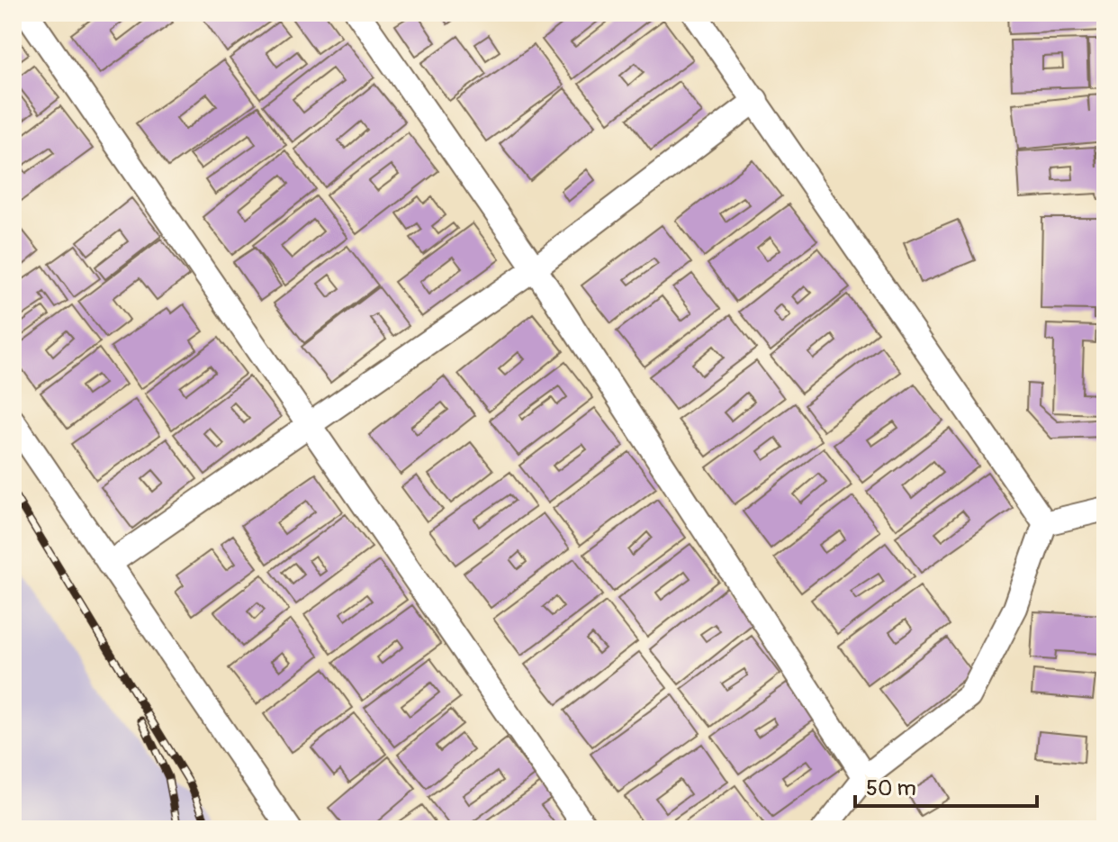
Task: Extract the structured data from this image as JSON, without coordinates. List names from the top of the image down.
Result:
{
  "scale_bar": "50 m"
}
